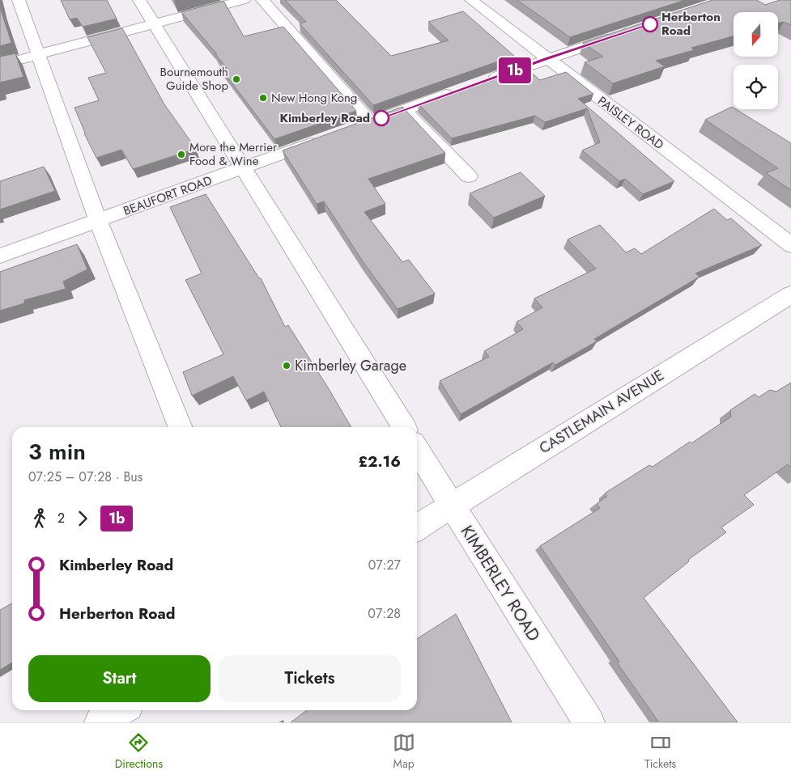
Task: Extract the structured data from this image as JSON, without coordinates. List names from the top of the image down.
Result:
{
  "streets": {
    "street": [
      "PAISLEY ROAD",
      "BEAUFORT ROAD",
      "CASTLEMAIN AVENUE",
      "KIMBERLEY ROAD"
    ]
  },
  "crossings": [
    ["CASTLEMAIN AVENUE", "KIMBERLEY ROAD"]
  ],
  "places": [
    "Herberton Road",
    "Bournemouth Guide Shop",
    "New Hong Kong",
    "Kimberley Road",
    "More the Merrier Food & Wine",
    "Kimberley Garage"
  ],
  "lines": ["bus line 1b"],
  "north": "bottom",
  "page": {
    "on_map": "1b",
    "heading": ["3 min", "07:25 – 07:28 · Bus", "£2.16"],
    "legs": ["2", "1b"],
    "list": [
      {
        "name": "Kimberley Road",
        "value": "07:27"
      },
      {
        "name": "Herberton Road",
        "value": "07:28"
      }
    ],
    "buttons": ["Start", "Tickets"],
    "tabs": ["Directions", "Map", "Tickets"]
  }
}
